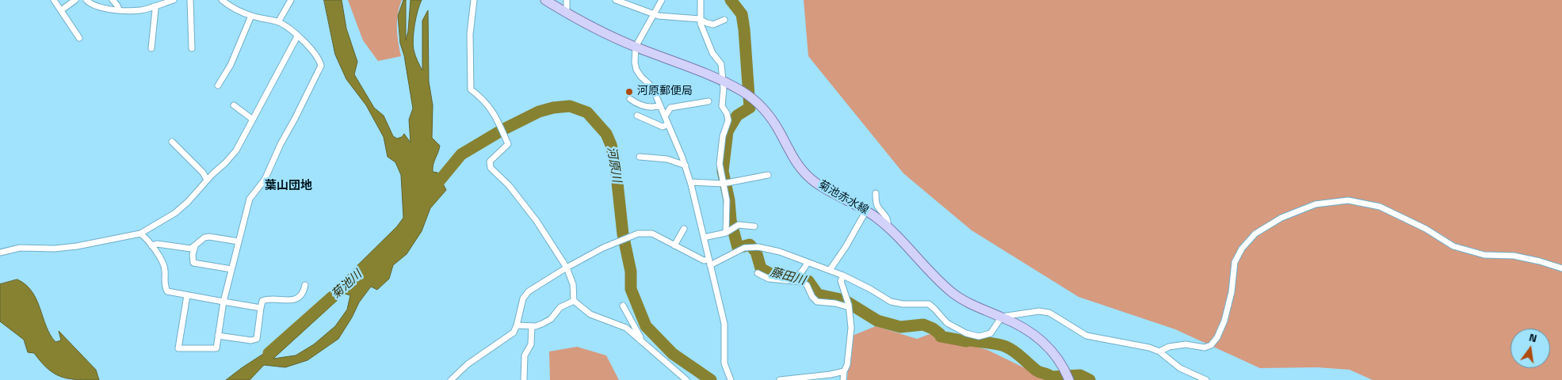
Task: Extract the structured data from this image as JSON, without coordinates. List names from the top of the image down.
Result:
{
  "streets": {
    "main road": ["菊池赤水線"]
  },
  "districts": ["葉山団地"],
  "water": ["河原川", "藤田川", "菊池川"],
  "places": ["河原郵便局"],
  "north": "top"
}
